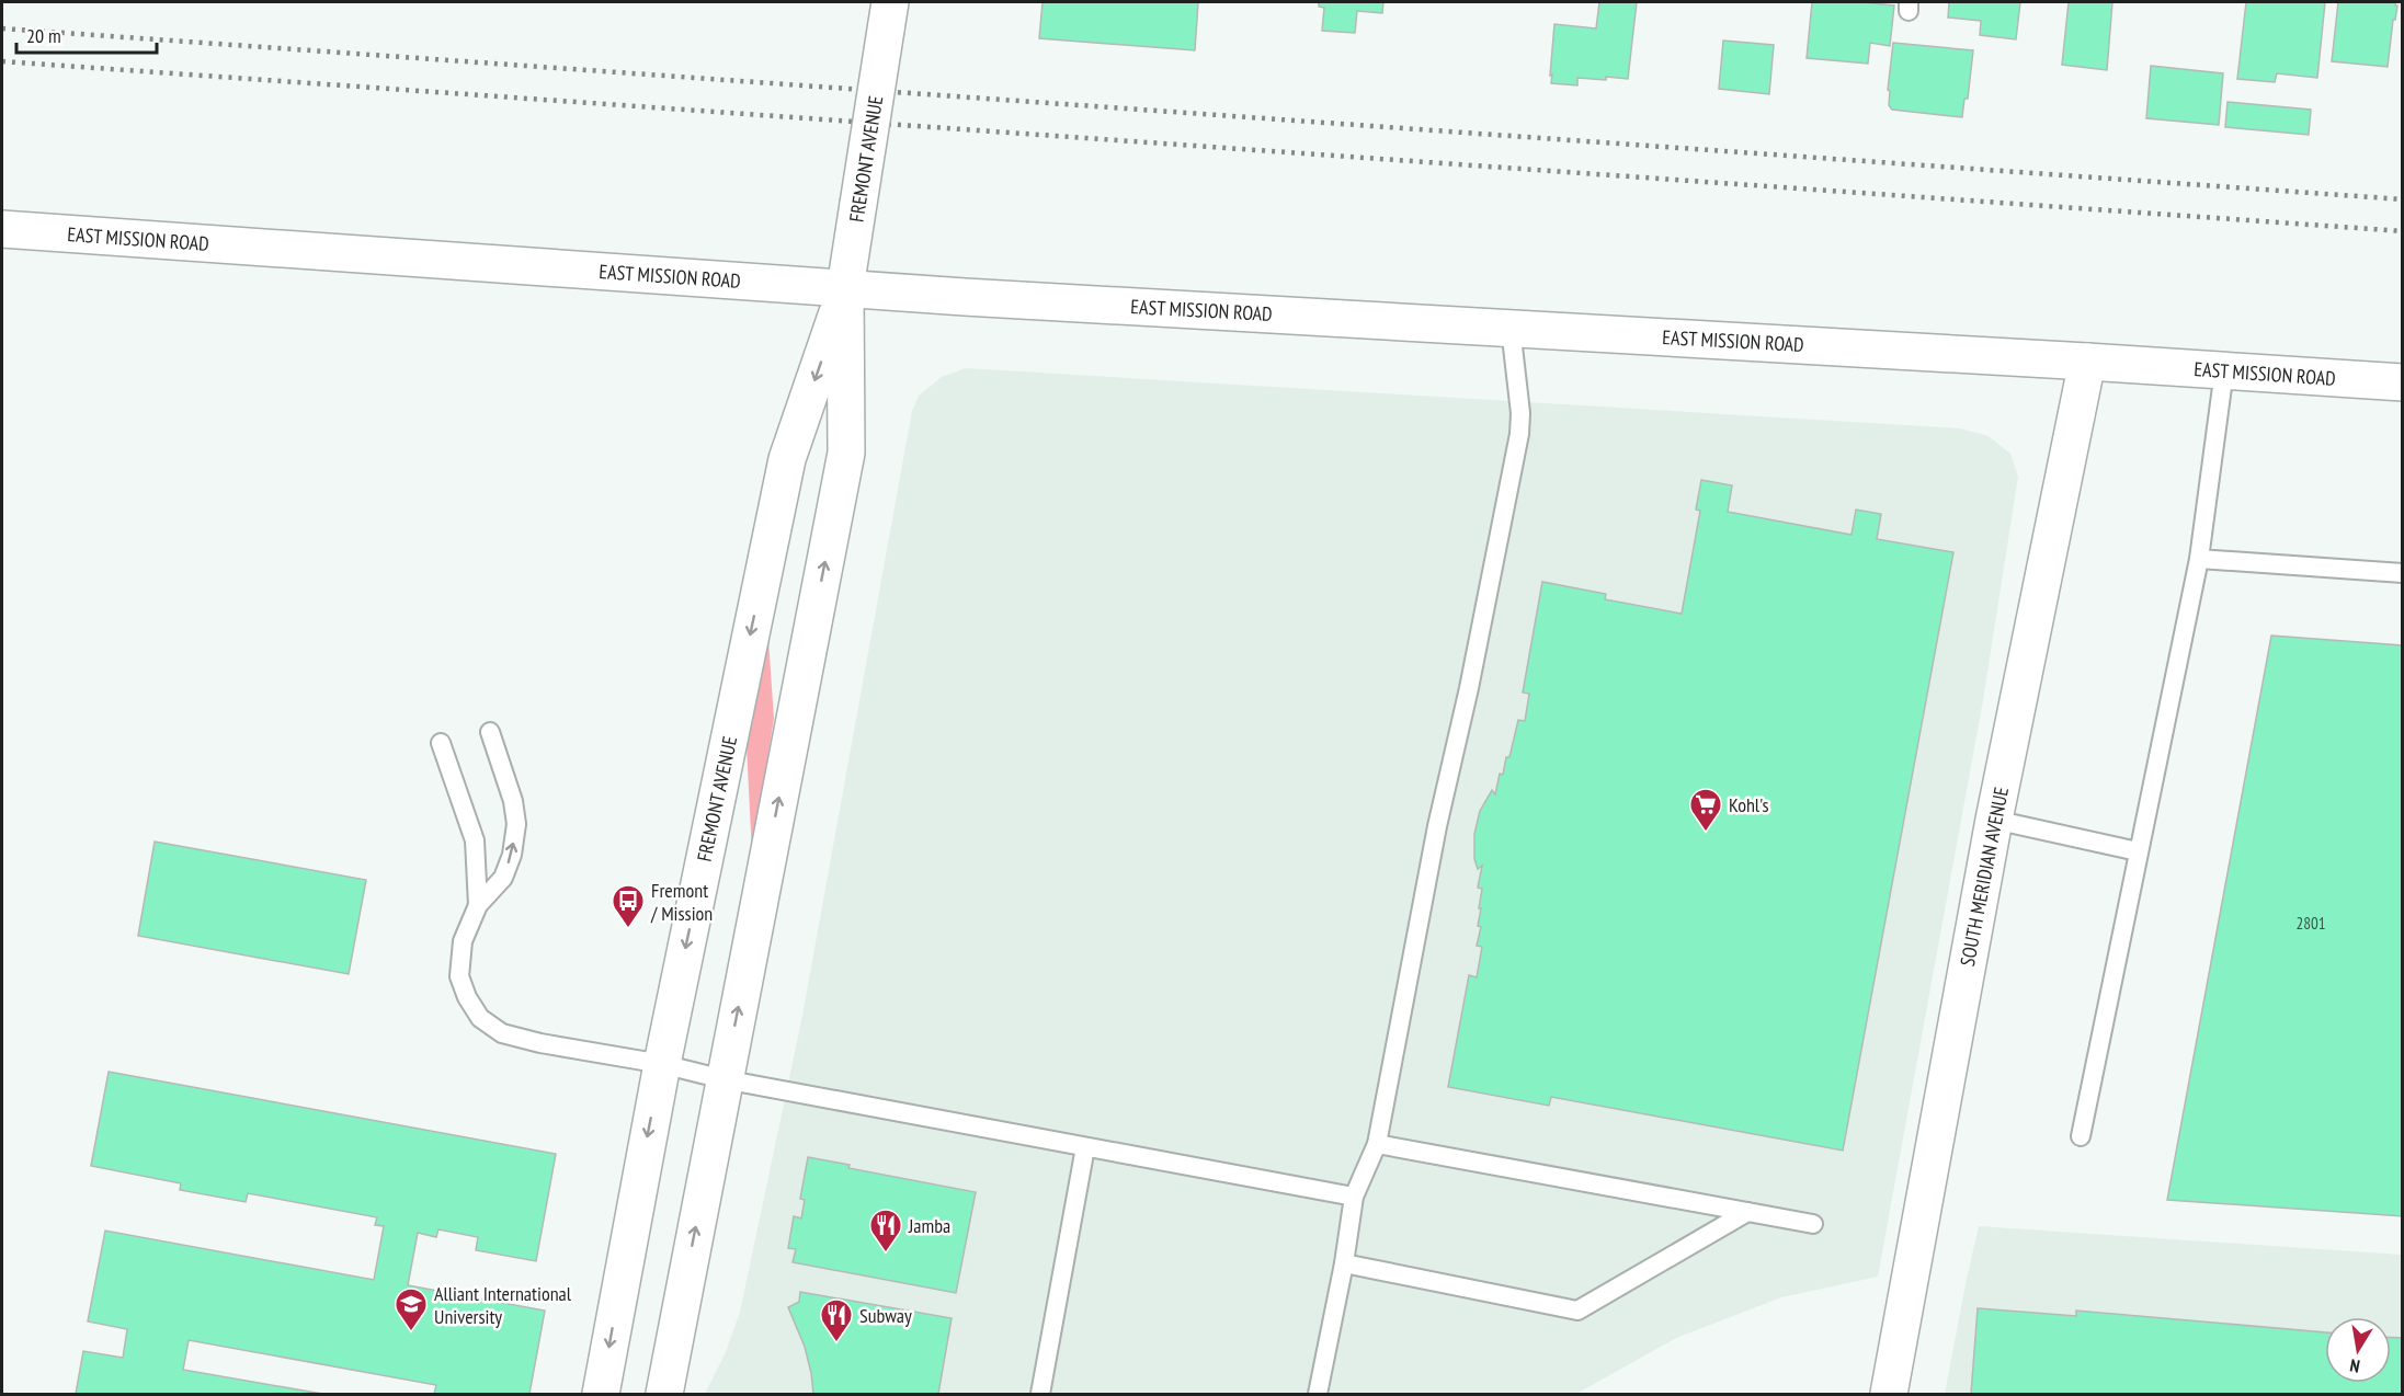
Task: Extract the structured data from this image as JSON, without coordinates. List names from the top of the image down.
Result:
{
  "streets": {
    "main road": ["FREMONT AVENUE", "EAST MISSION ROAD", "SOUTH MERIDIAN AVENUE"]
  },
  "crossings": [
    ["FREMONT AVENUE", "EAST MISSION ROAD"],
    ["EAST MISSION ROAD", "SOUTH MERIDIAN AVENUE"]
  ],
  "places": {
    "supermarket": ["Kohl's"],
    "bus stop": ["Fremont / Mission"],
    "restaurant": ["Jamba", "Subway"],
    "school or university": ["Alliant International University"]
  },
  "house_numbers": ["2801"],
  "scale_bar": "20 m",
  "north": "bottom"
}
